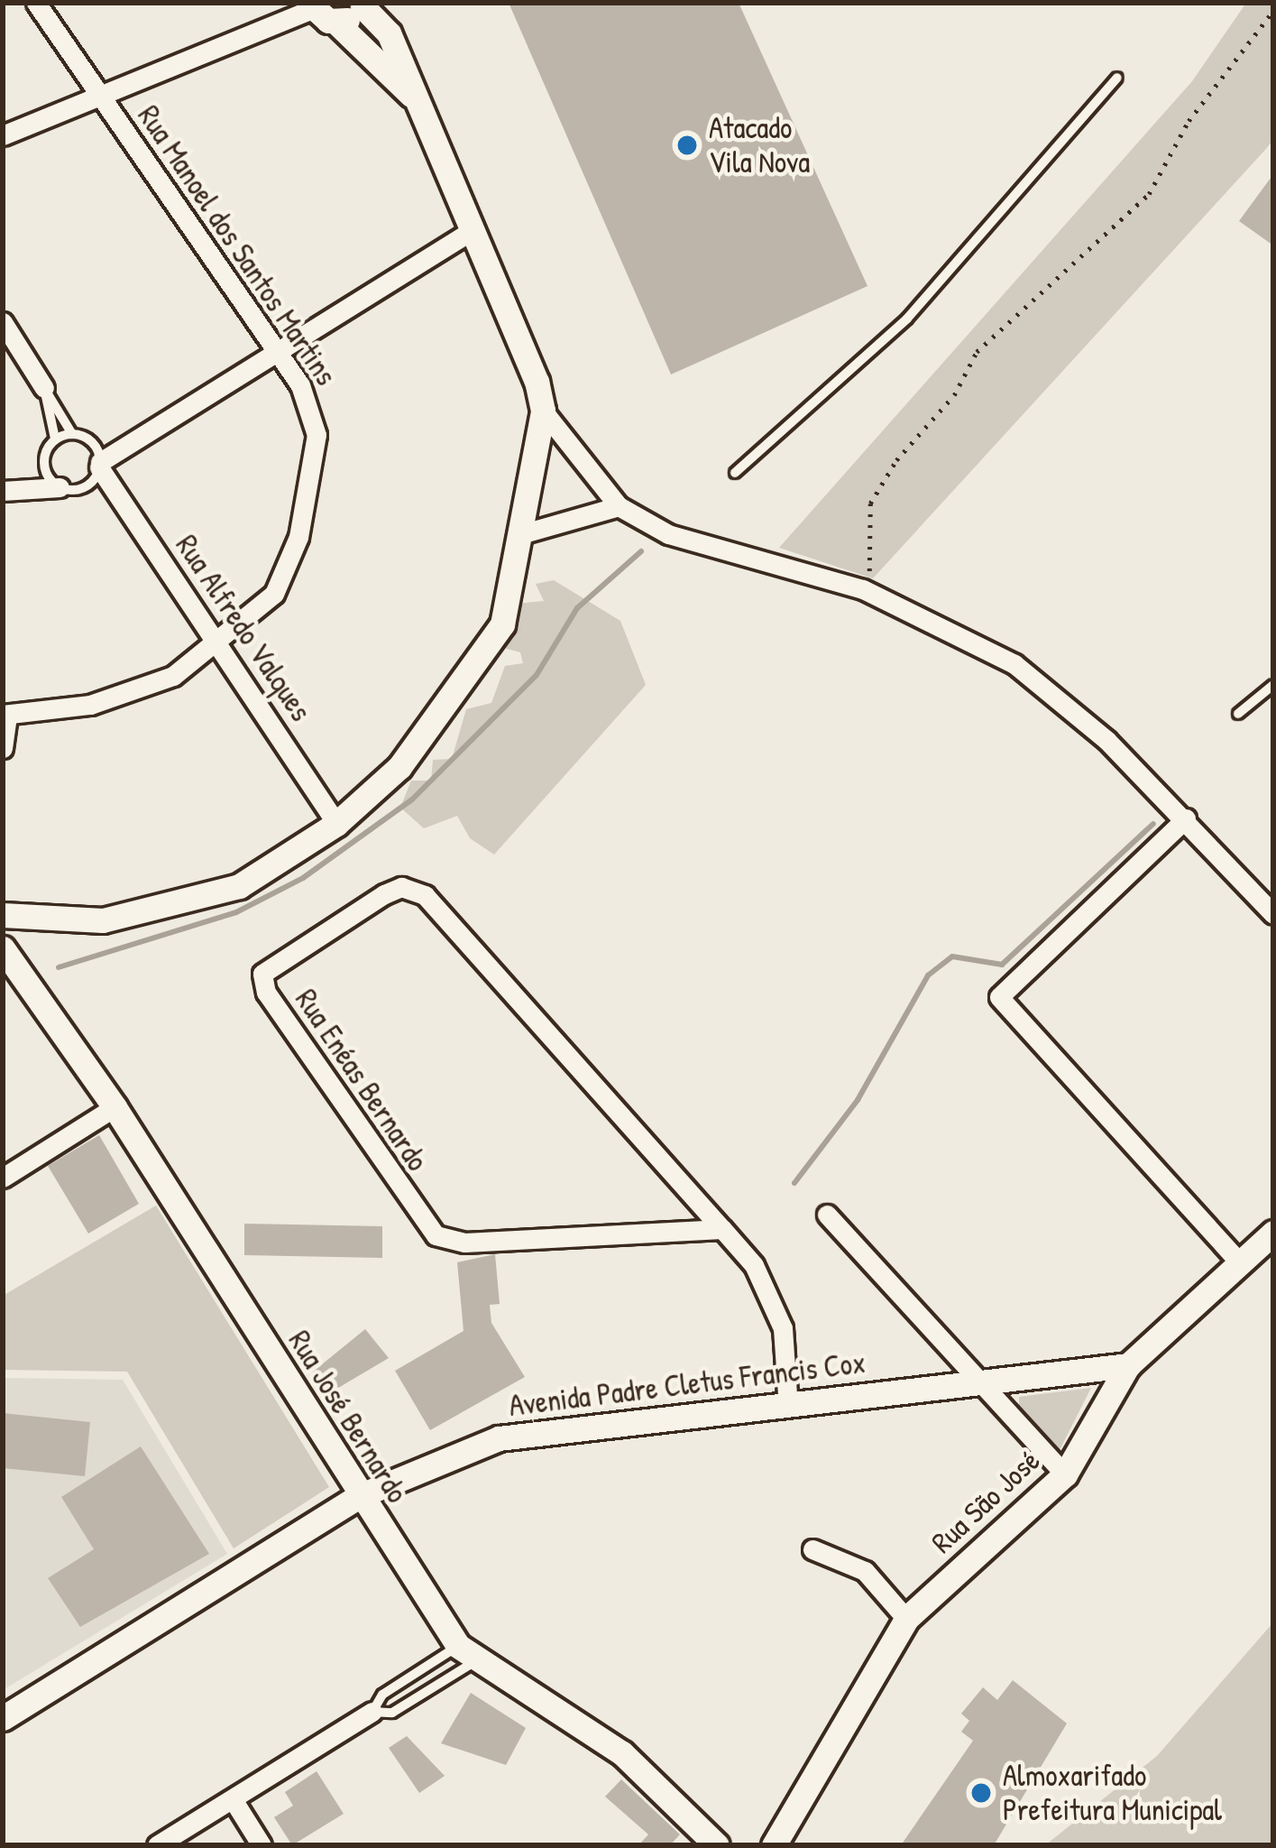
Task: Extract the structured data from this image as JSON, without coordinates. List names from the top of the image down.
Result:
{
  "streets": {
    "street": [
      "Rua Manoel dos Santos Martins",
      "Rua Alfredo Valques",
      "Rua Enéas Bernardo",
      "Avenida Padre Cletus Francis Cox",
      "Rua José Bernardo",
      "Rua São José"
    ]
  },
  "crossings": [
    ["Rua Manoel dos Santos Martins", "Rua Alfredo Valques"],
    ["Rua Enéas Bernardo", "Avenida Padre Cletus Francis Cox"],
    ["Avenida Padre Cletus Francis Cox", "Rua José Bernardo"],
    ["Avenida Padre Cletus Francis Cox", "Rua São José"]
  ],
  "places": ["Atacado Vila Nova", "Almoxarifado Prefeitura Municipal"]
}
